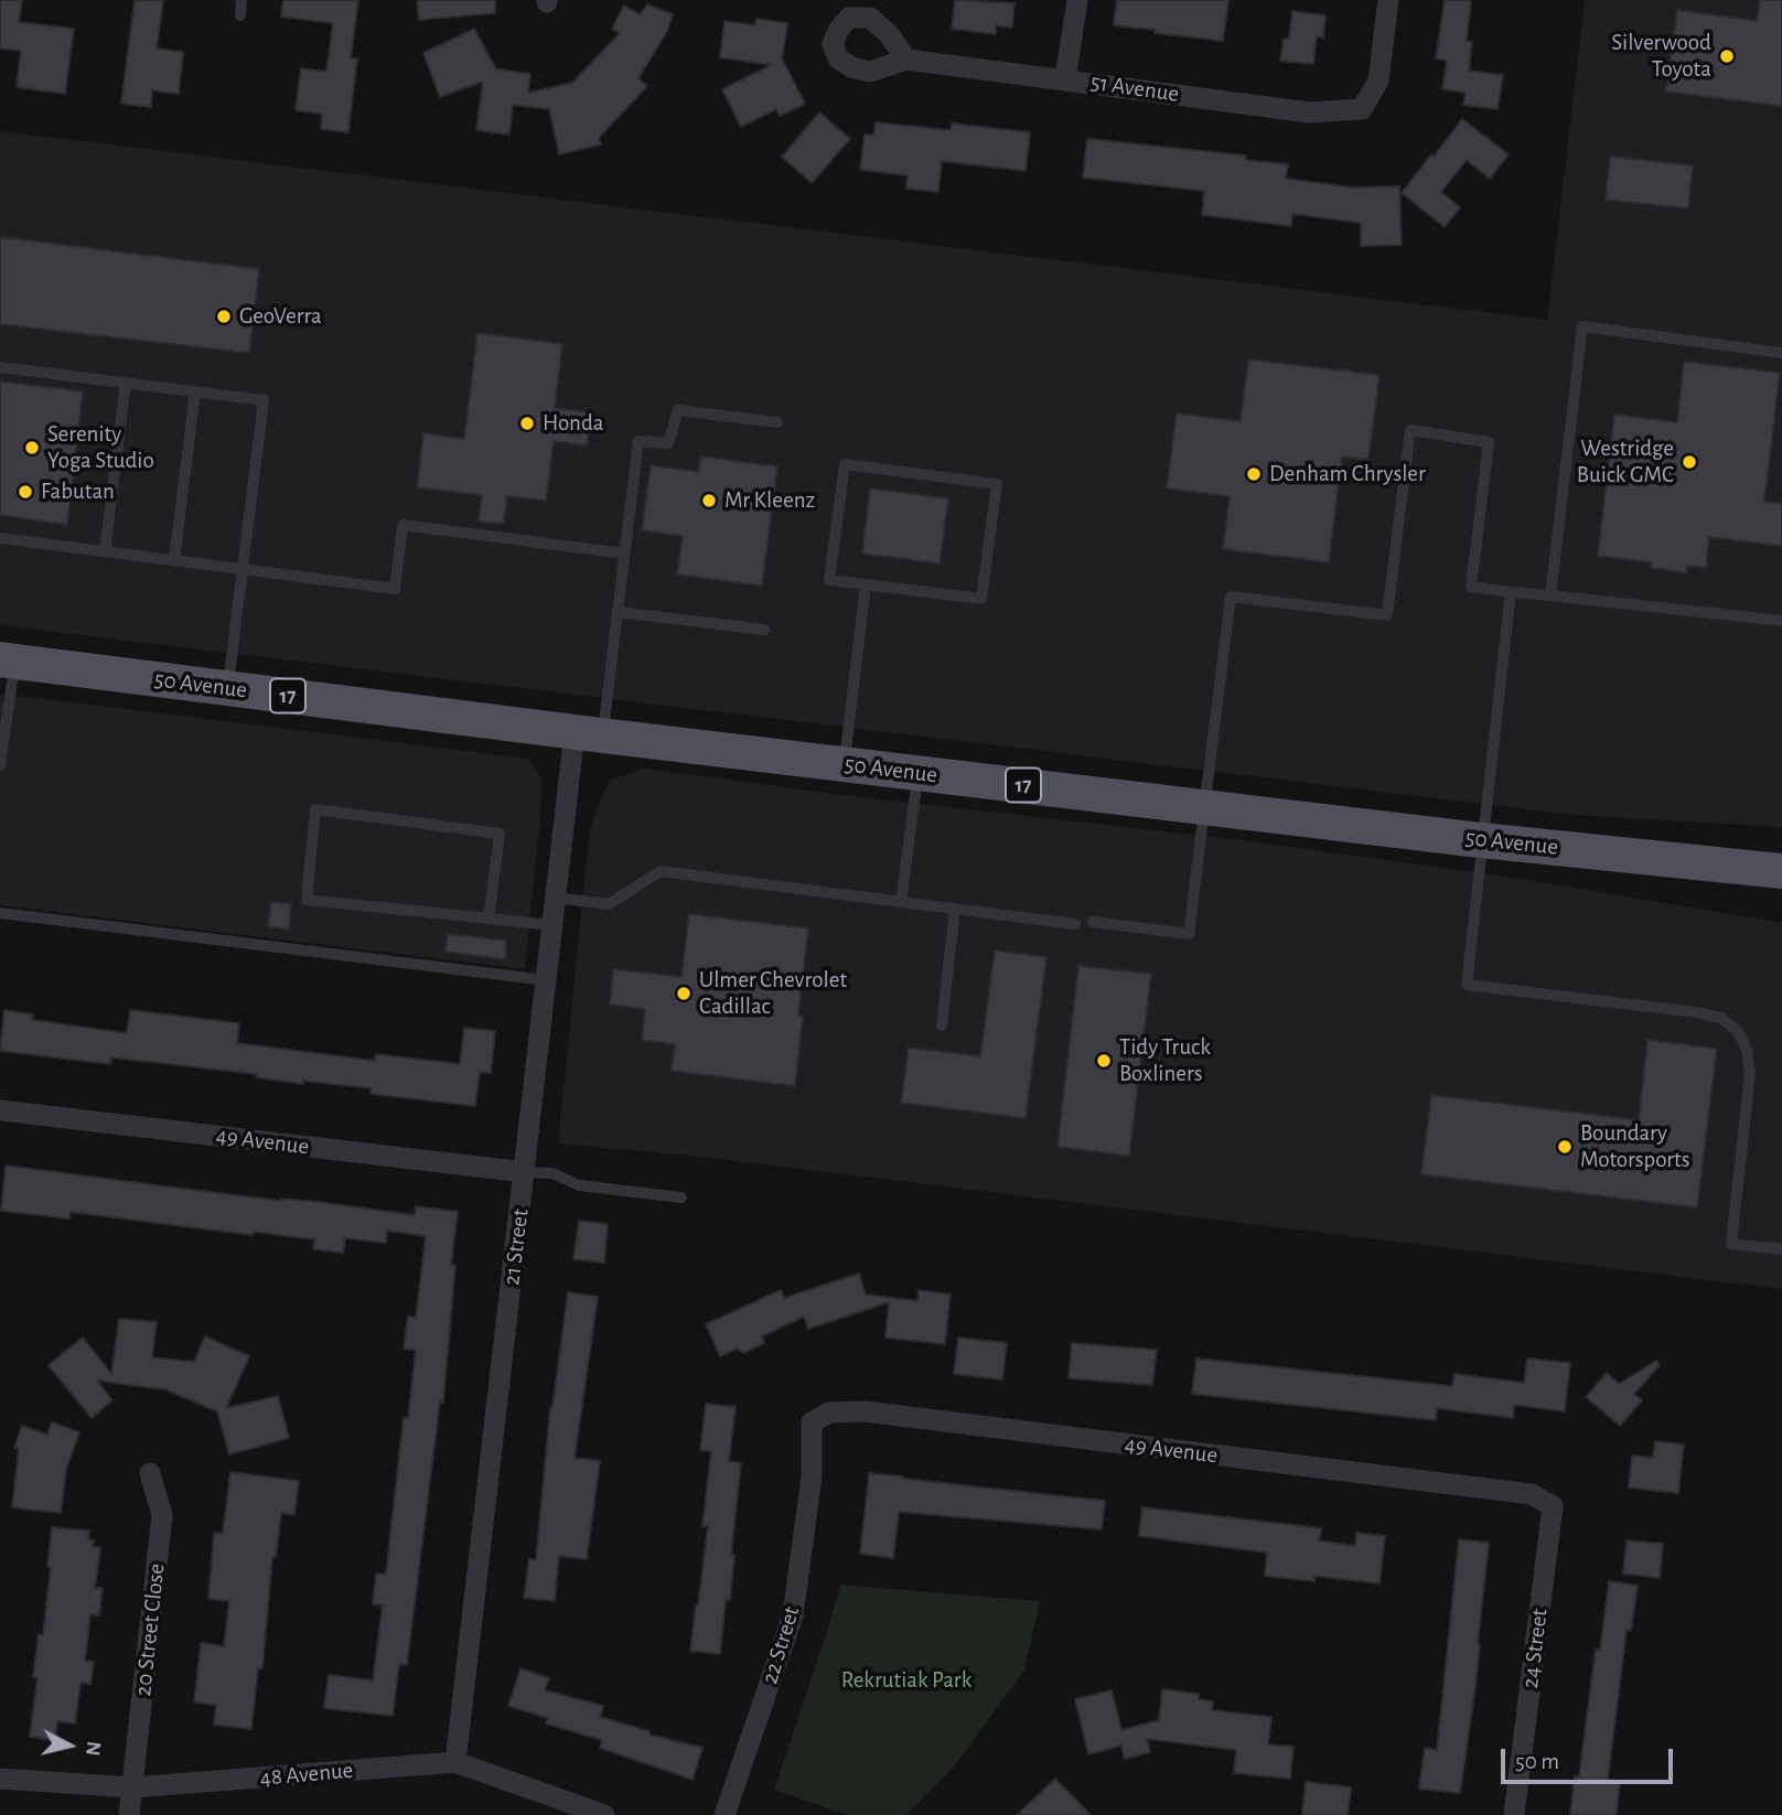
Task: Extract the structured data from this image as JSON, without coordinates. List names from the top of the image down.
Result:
{
  "streets": {
    "main road": ["50 Avenue", "17"],
    "street": [
      "51 Avenue",
      "49 Avenue",
      "21 Street",
      "20 Street Close",
      "22 Street",
      "24 Street",
      "48 Avenue"
    ]
  },
  "crossings": [
    ["50 Avenue", "21 Street"],
    ["49 Avenue", "21 Street"],
    ["49 Avenue", "22 Street"],
    ["49 Avenue", "24 Street"],
    ["21 Street", "48 Avenue"],
    ["20 Street Close", "48 Avenue"]
  ],
  "parks": ["Rekrutiak Park"],
  "places": [
    "Silverwood Toyota",
    "GeoVerra",
    "Honda",
    "Serenity Yoga Studio",
    "Westridge Buick GMC",
    "Denham Chrysler",
    "Fabutan",
    "Mr Kleenz",
    "Ulmer Chevrolet Cadillac",
    "Tidy Truck Boxliners",
    "Boundary Motorsports"
  ],
  "scale_bar": "50 m",
  "north": "right"
}
